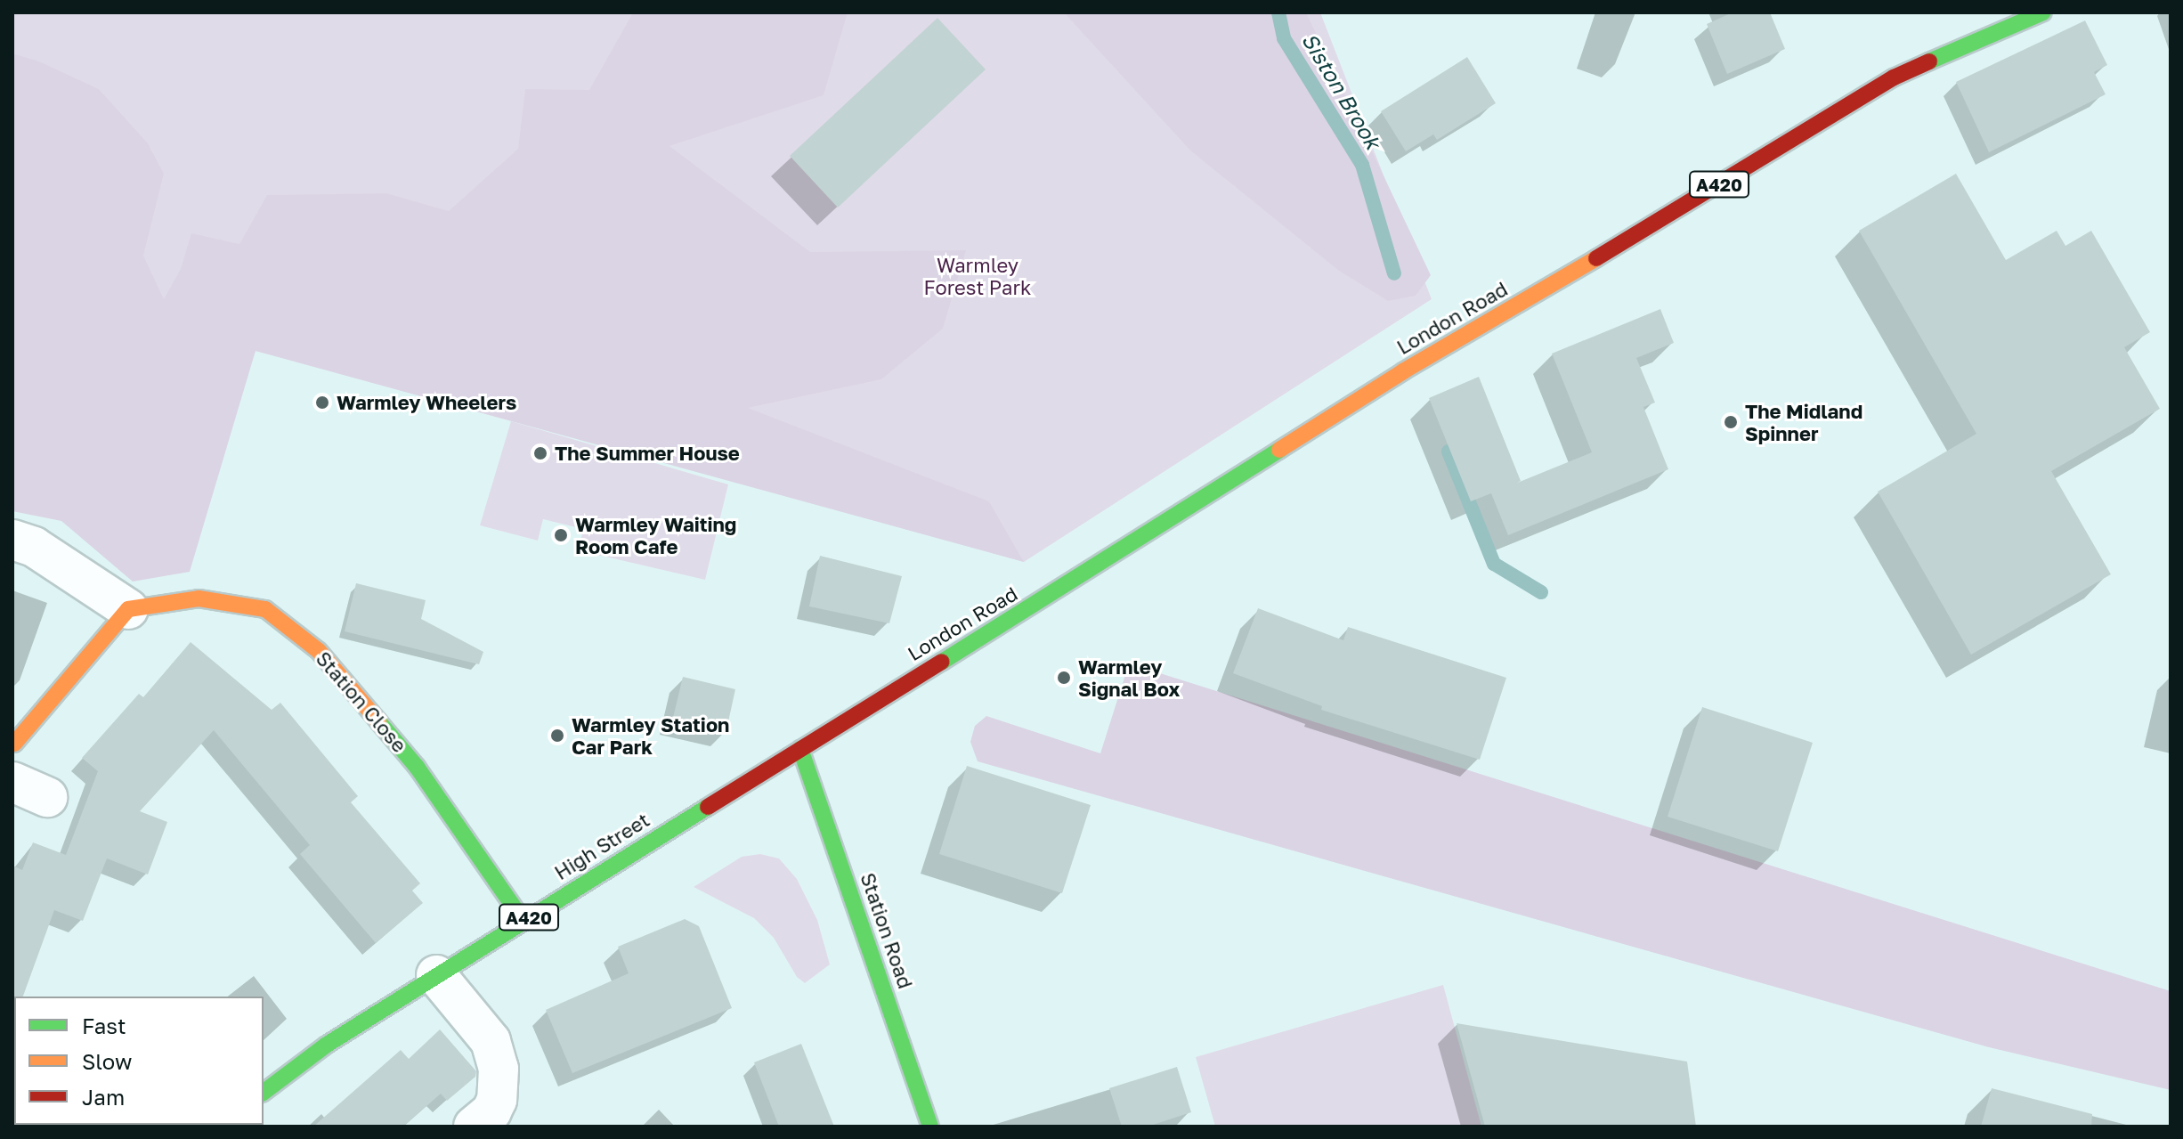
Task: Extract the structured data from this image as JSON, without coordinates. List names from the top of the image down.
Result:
{
  "streets": {
    "main road": [
      "A420",
      "London Road",
      "Station Close",
      "High Street",
      "Station Road"
    ]
  },
  "crossings": [
    ["London Road", "High Street"],
    ["Station Close", "High Street"],
    ["High Street", "Station Road"]
  ],
  "water": ["Siston Brook"],
  "parks": ["Warmley Forest Park"],
  "places": [
    "Warmley Wheelers",
    "The Midland Spinner",
    "The Summer House",
    "Warmley Waiting Room Cafe",
    "Warmley Signal Box",
    "Warmley Station Car Park"
  ],
  "legend": ["Fast", "Slow", "Jam"]
}
